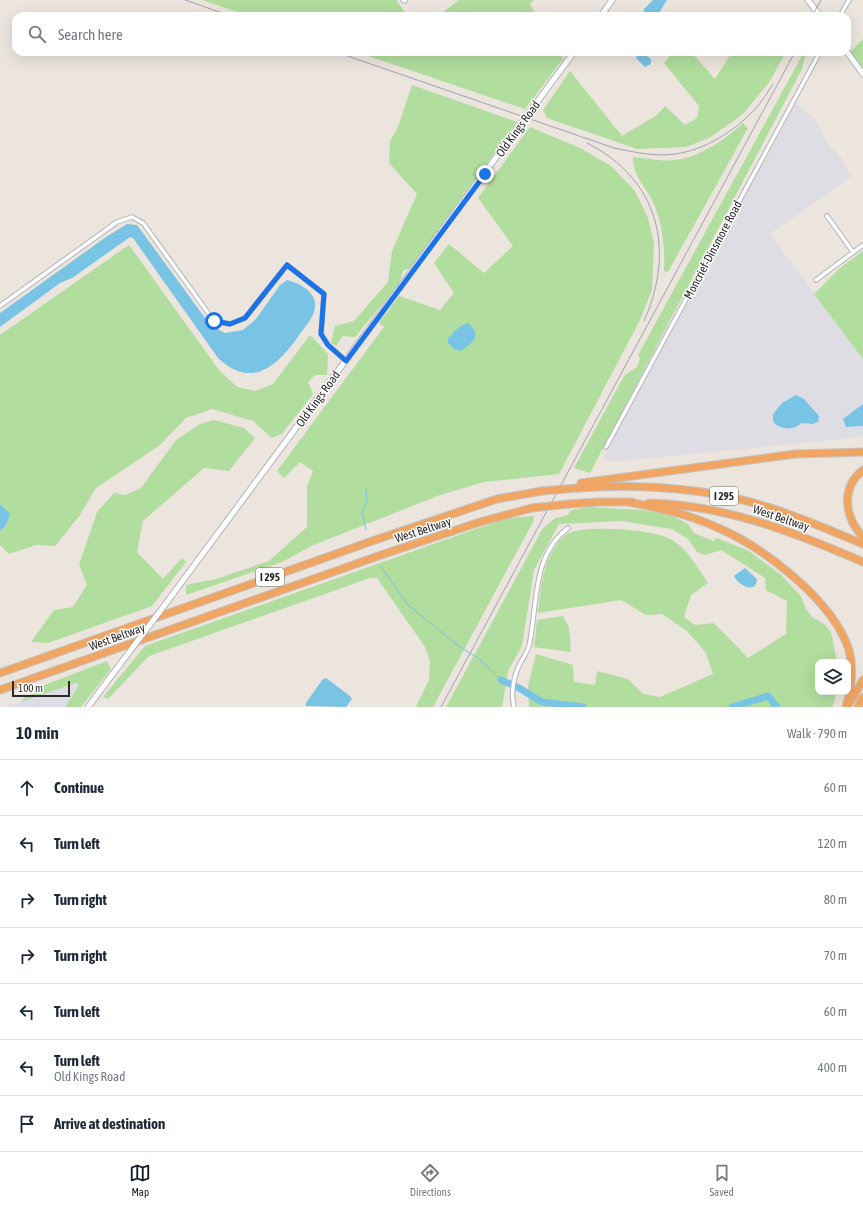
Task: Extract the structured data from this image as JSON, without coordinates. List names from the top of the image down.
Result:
{
  "streets": {
    "highway": ["I 295", "West Beltway"],
    "street": ["Old Kings Road", "Moncrief-Dinsmore Road"]
  },
  "scale_bar": "100 m",
  "page": {
    "search": "Search here",
    "scale": "100 m",
    "heading": ["10 min", "Walk · 790 m"],
    "list": [
      ["Continue", "60 m"],
      ["Turn left", "120 m"],
      ["Turn right", "80 m"],
      ["Turn right", "70 m"],
      ["Turn left", "60 m"],
      ["Turn left", "Old Kings Road", "400 m"],
      "Arrive at destination"
    ],
    "nav": ["Map", "Directions", "Saved"]
  }
}
